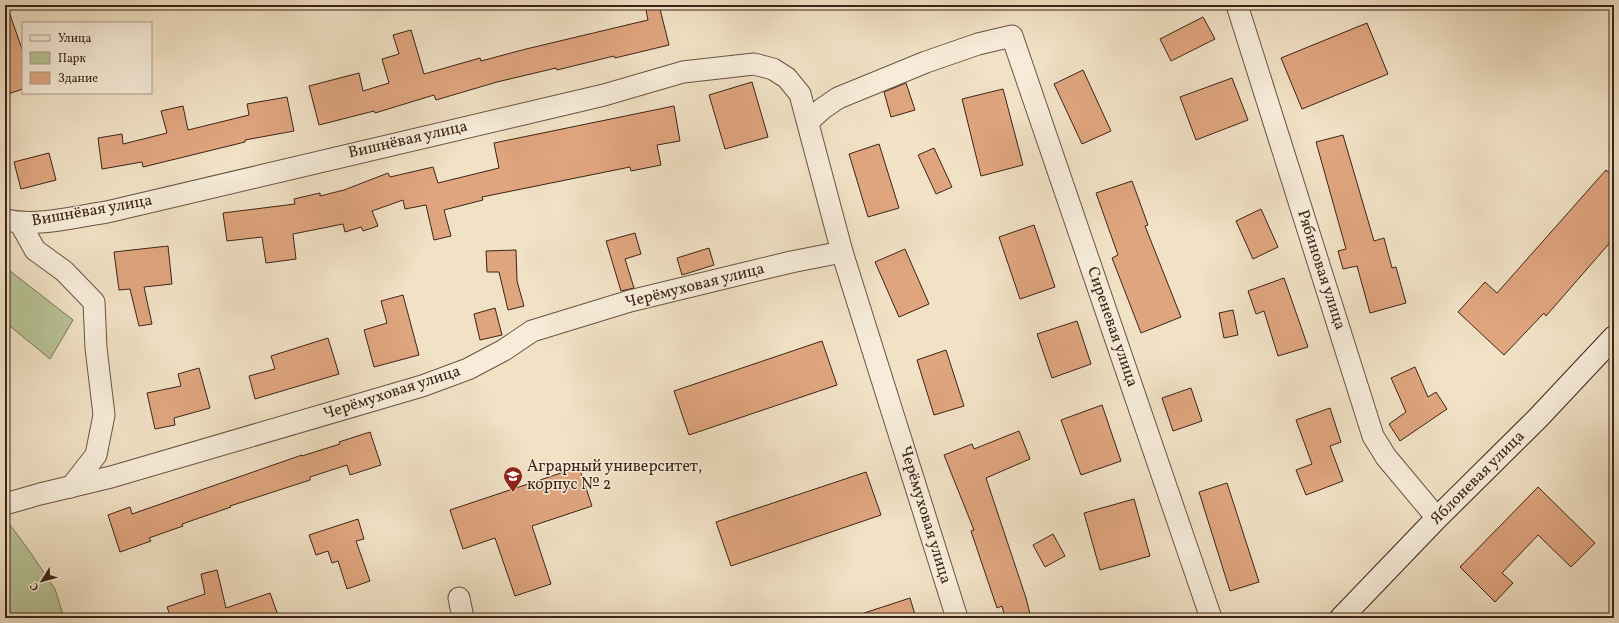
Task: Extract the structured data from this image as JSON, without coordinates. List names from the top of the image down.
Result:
{
  "streets": {
    "street": [
      "Вишнёвая улица",
      "Рябиновая улица",
      "Черёмуховая улица",
      "Сиреневая улица",
      "Яблоневая улица"
    ]
  },
  "crossings": [
    ["Вишнёвая улица", "Черёмуховая улица"],
    ["Рябиновая улица", "Яблоневая улица"],
    ["Черёмуховая улица", "Сиреневая улица"]
  ],
  "places": {
    "school or university": ["Аграрный университет, корпус № 2"]
  },
  "legend": ["Улица", "Парк", "Здание"],
  "north": "bottom left"
}
